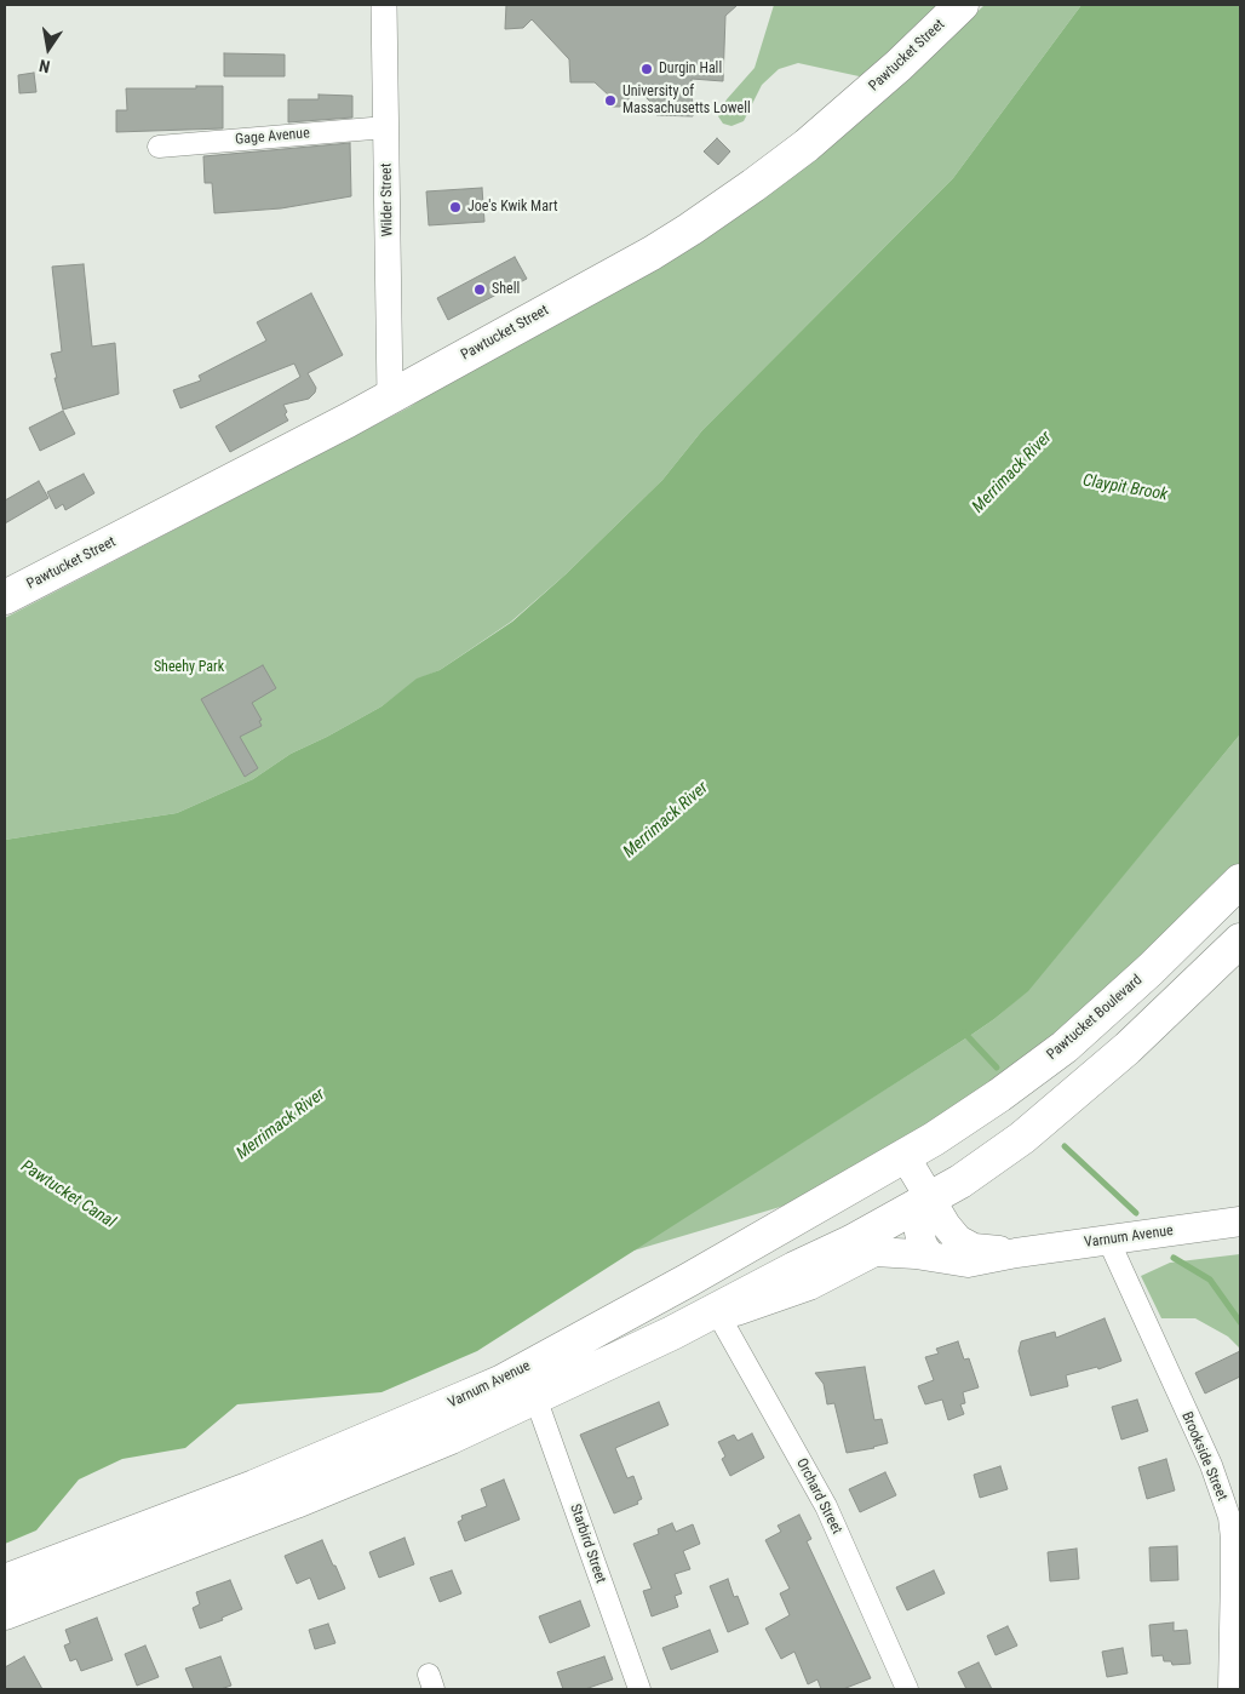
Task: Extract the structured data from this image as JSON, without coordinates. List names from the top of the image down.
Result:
{
  "streets": {
    "main road": ["Pawtucket Street", "Pawtucket Boulevard", "Varnum Avenue"],
    "street": [
      "Gage Avenue",
      "Wilder Street",
      "Brookside Street",
      "Orchard Street",
      "Starbird Street"
    ]
  },
  "crossings": [
    ["Pawtucket Street", "Wilder Street"],
    ["Gage Avenue", "Wilder Street"],
    ["Pawtucket Boulevard", "Varnum Avenue"],
    ["Varnum Avenue", "Brookside Street"],
    ["Varnum Avenue", "Orchard Street"],
    ["Varnum Avenue", "Starbird Street"]
  ],
  "water": ["Merrimack River", "Claypit Brook", "Pawtucket Canal"],
  "parks": ["Sheehy Park"],
  "places": [
    "Durgin Hall",
    "University of Massachusetts Lowell",
    "Joe's Kwik Mart",
    "Shell"
  ],
  "north": "bottom"
}
